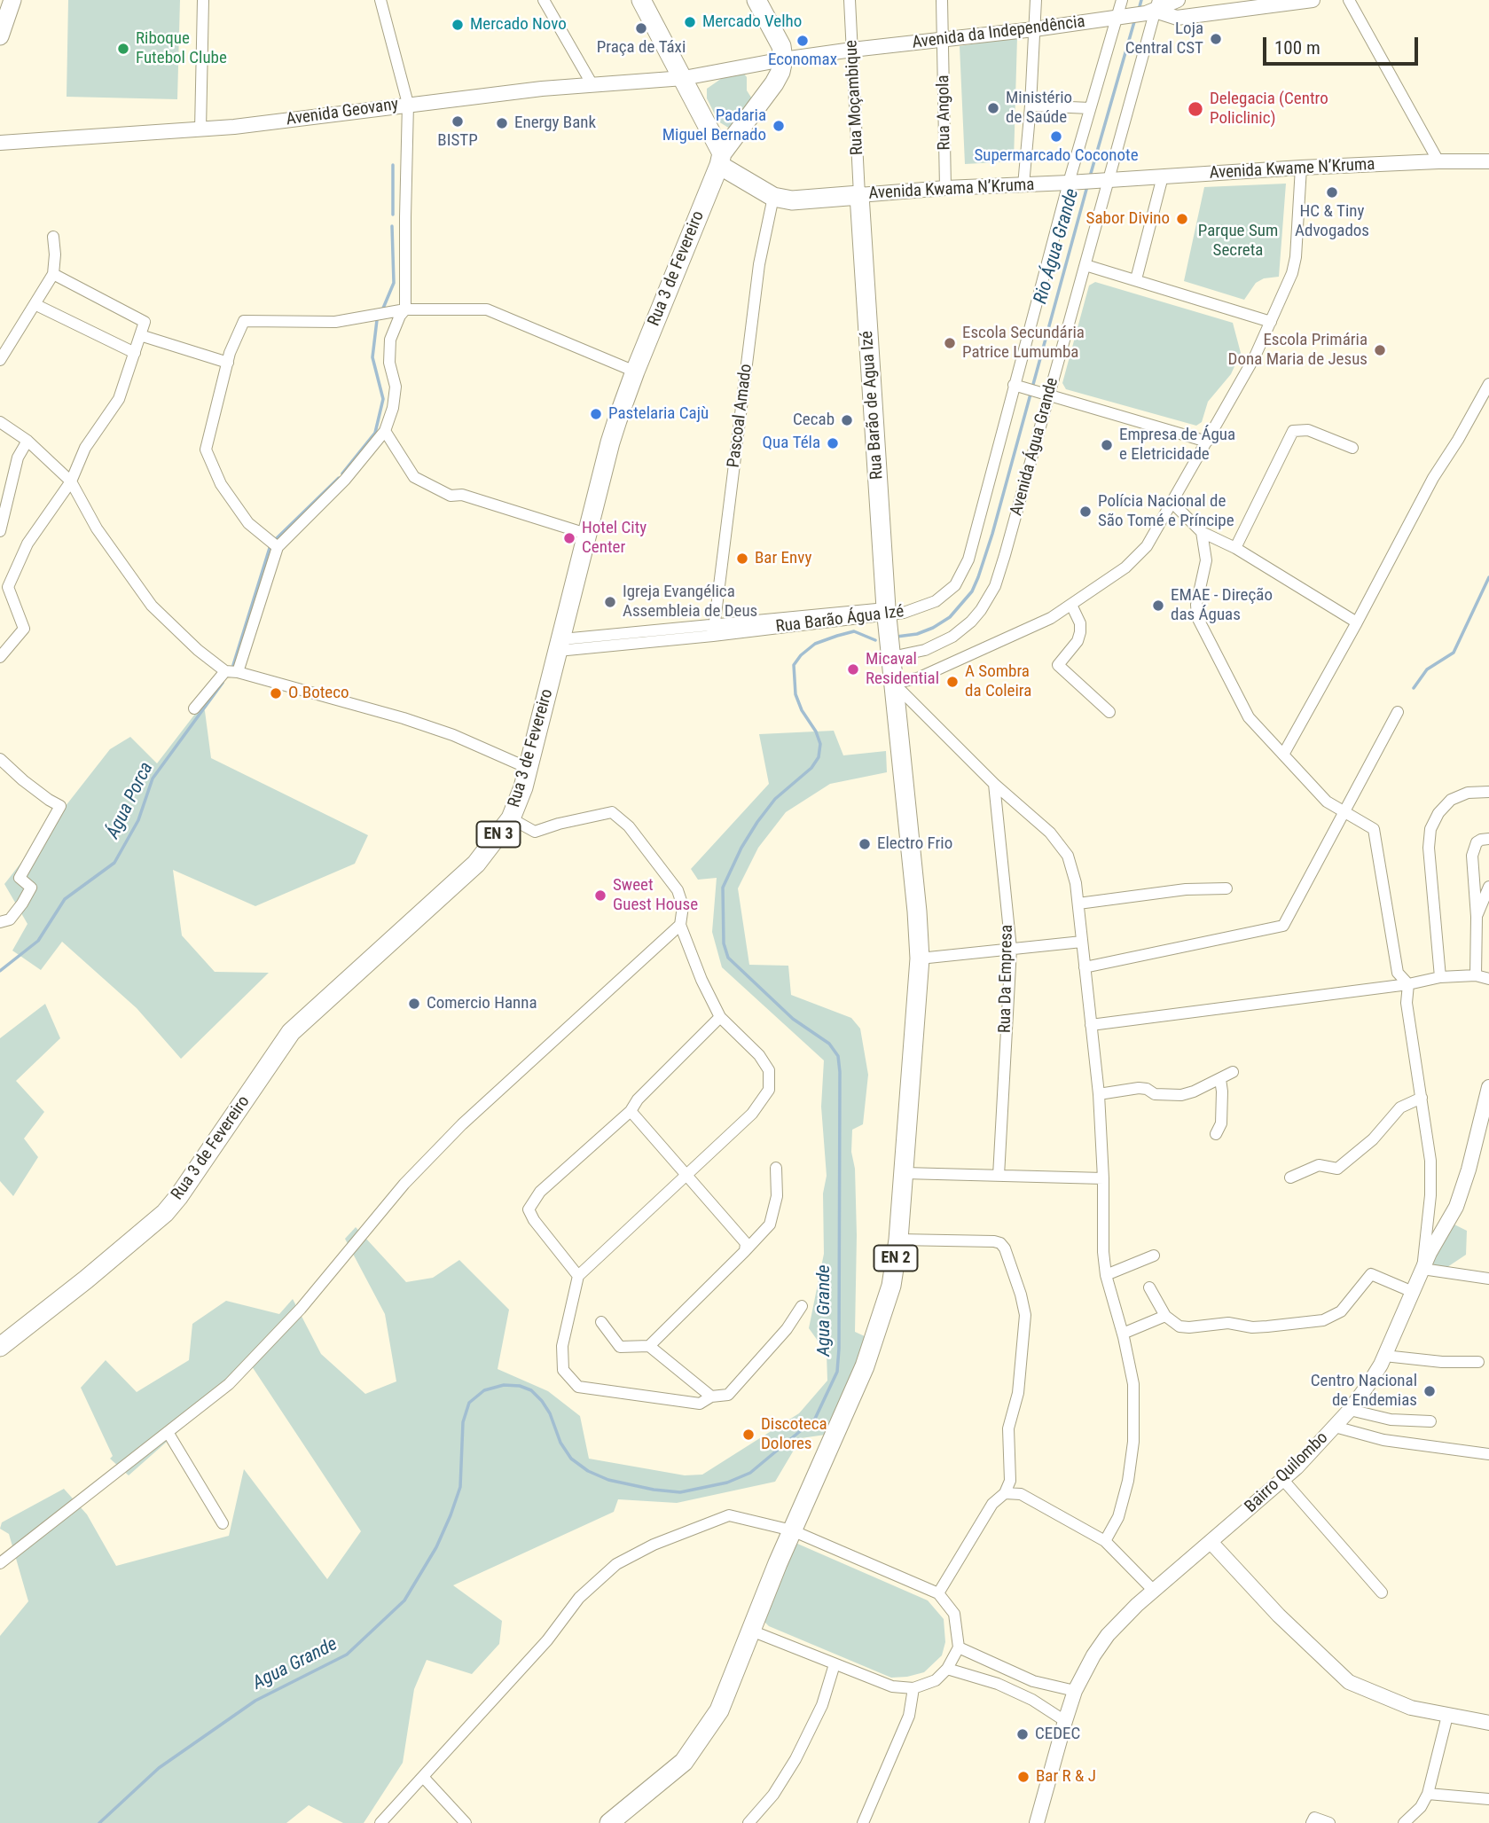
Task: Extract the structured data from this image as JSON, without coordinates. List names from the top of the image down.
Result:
{
  "streets": {
    "main road": [
      "Rua 3 de Fevereiro",
      "Rua Barão de Agua Izé",
      "EN 3",
      "EN 2"
    ],
    "street": [
      "Avenida da Independência",
      "Rua Moçambique",
      "Avenida Geovany",
      "Rua Angola",
      "Avenida Kwame N’Kruma",
      "Avenida Kwama N’Kruma",
      "Pascoal Amado",
      "Avenida Água Grande",
      "Rua Barão Água Izé",
      "Rua Da Empresa",
      "Bairro Quilombo"
    ]
  },
  "crossings": [
    ["Avenida da Independência", "Rua Moçambique"],
    ["Avenida da Independência", "Avenida Geovany"],
    ["Avenida da Independência", "Rua Angola"],
    ["Avenida da Independência", "Rua 3 de Fevereiro"],
    ["Avenida da Independência", "Avenida Água Grande"],
    ["Rua Moçambique", "Avenida Kwama N’Kruma"],
    ["Rua Moçambique", "Rua Barão de Agua Izé"],
    ["Rua Angola", "Avenida Kwama N’Kruma"],
    ["Avenida Kwame N’Kruma", "Avenida Kwama N’Kruma"],
    ["Avenida Kwame N’Kruma", "Avenida Água Grande"],
    ["Avenida Kwama N’Kruma", "Rua Barão de Agua Izé"],
    ["Avenida Kwama N’Kruma", "Avenida Água Grande"],
    ["Rua 3 de Fevereiro", "Rua Barão Água Izé"],
    ["Rua Barão de Agua Izé", "Rua Barão Água Izé"],
    ["Rua Barão de Agua Izé", "EN 2"],
    ["Pascoal Amado", "Rua Barão Água Izé"],
    ["Avenida Água Grande", "Rua Barão Água Izé"],
    ["Avenida Água Grande", "EN 2"],
    ["Rua Barão Água Izé", "EN 2"]
  ],
  "water": ["Rio Água Grande", "Água Porca", "Agua Grande"],
  "parks": ["Parque Sum Secreta"],
  "places": [
    "Mercado Velho",
    "Mercado Novo",
    "Praça de Táxi",
    "Loja Central CST",
    "Economax",
    "Riboque Futebol Clube",
    "Ministério de Saúde",
    "Delegacia (Centro Policlinic)",
    "BISTP",
    "Energy Bank",
    "Padaria Miguel Bernado",
    "Supermarcado Coconote",
    "HC & Tiny Advogados",
    "Sabor Divino",
    "Escola Secundária Patrice Lumumba",
    "Escola Primária Dona Maria de Jesus",
    "Pastelaria Cajù",
    "Cecab",
    "Qua Téla",
    "Empresa de Água e Eletricidade",
    "Polícia Nacional de São Tomé e Príncipe",
    "Hotel City Center",
    "Bar Envy",
    "Igreja Evangélica Assembleia de Deus",
    "EMAE - Direção das Águas",
    "Micaval Residential",
    "A Sombra da Coleira",
    "O Boteco",
    "Electro Frio",
    "Sweet Guest House",
    "Comercio Hanna",
    "Centro Nacional de Endemias",
    "Discoteca Dolores",
    "CEDEC",
    "Bar R & J"
  ],
  "scale_bar": "100 m"
}
